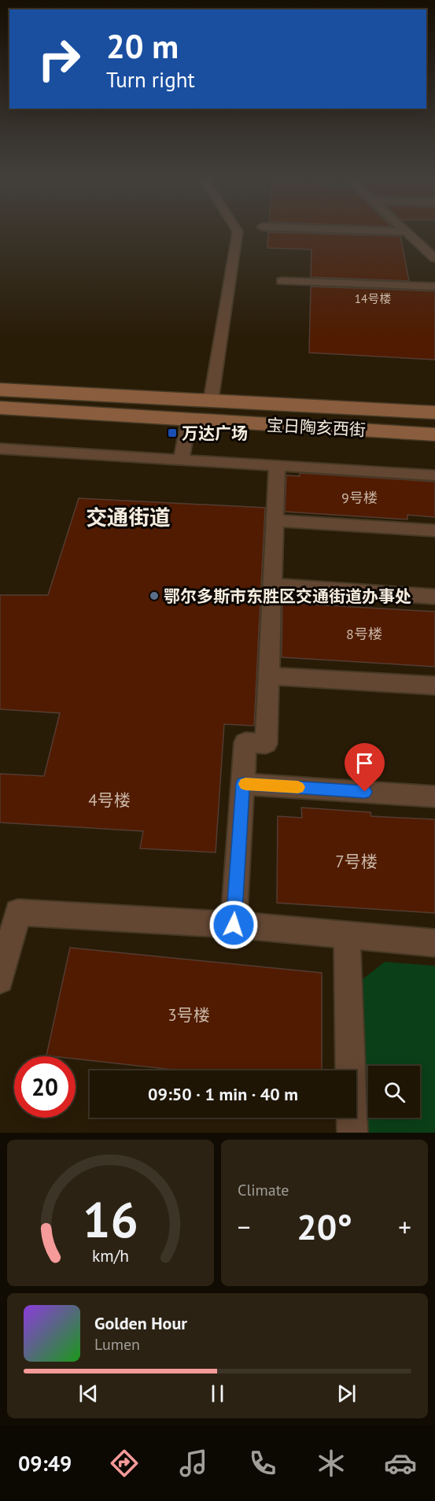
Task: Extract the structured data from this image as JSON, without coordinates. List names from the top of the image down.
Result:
{
  "streets": {
    "street": ["宝日陶亥西街"]
  },
  "districts": ["交通街道"],
  "places": {
    "transit": ["万达广场"],
    "other": ["鄂尔多斯市东胜区交通街道办事处"]
  },
  "house_numbers": [
    "14号楼",
    "9号楼",
    "8号楼",
    "4号楼",
    "7号楼",
    "3号楼"
  ],
  "page": {
    "turn": ["20 m", "Turn right"],
    "limit": "20",
    "trip": "09:50 · 1 min · 40 m",
    "tile": "Climate",
    "heat": ["−", "20°", "+"],
    "song": ["Golden Hour", "Lumen"],
    "tabs": "09:49",
    "gauge": ["16", "km/h"]
  }
}
